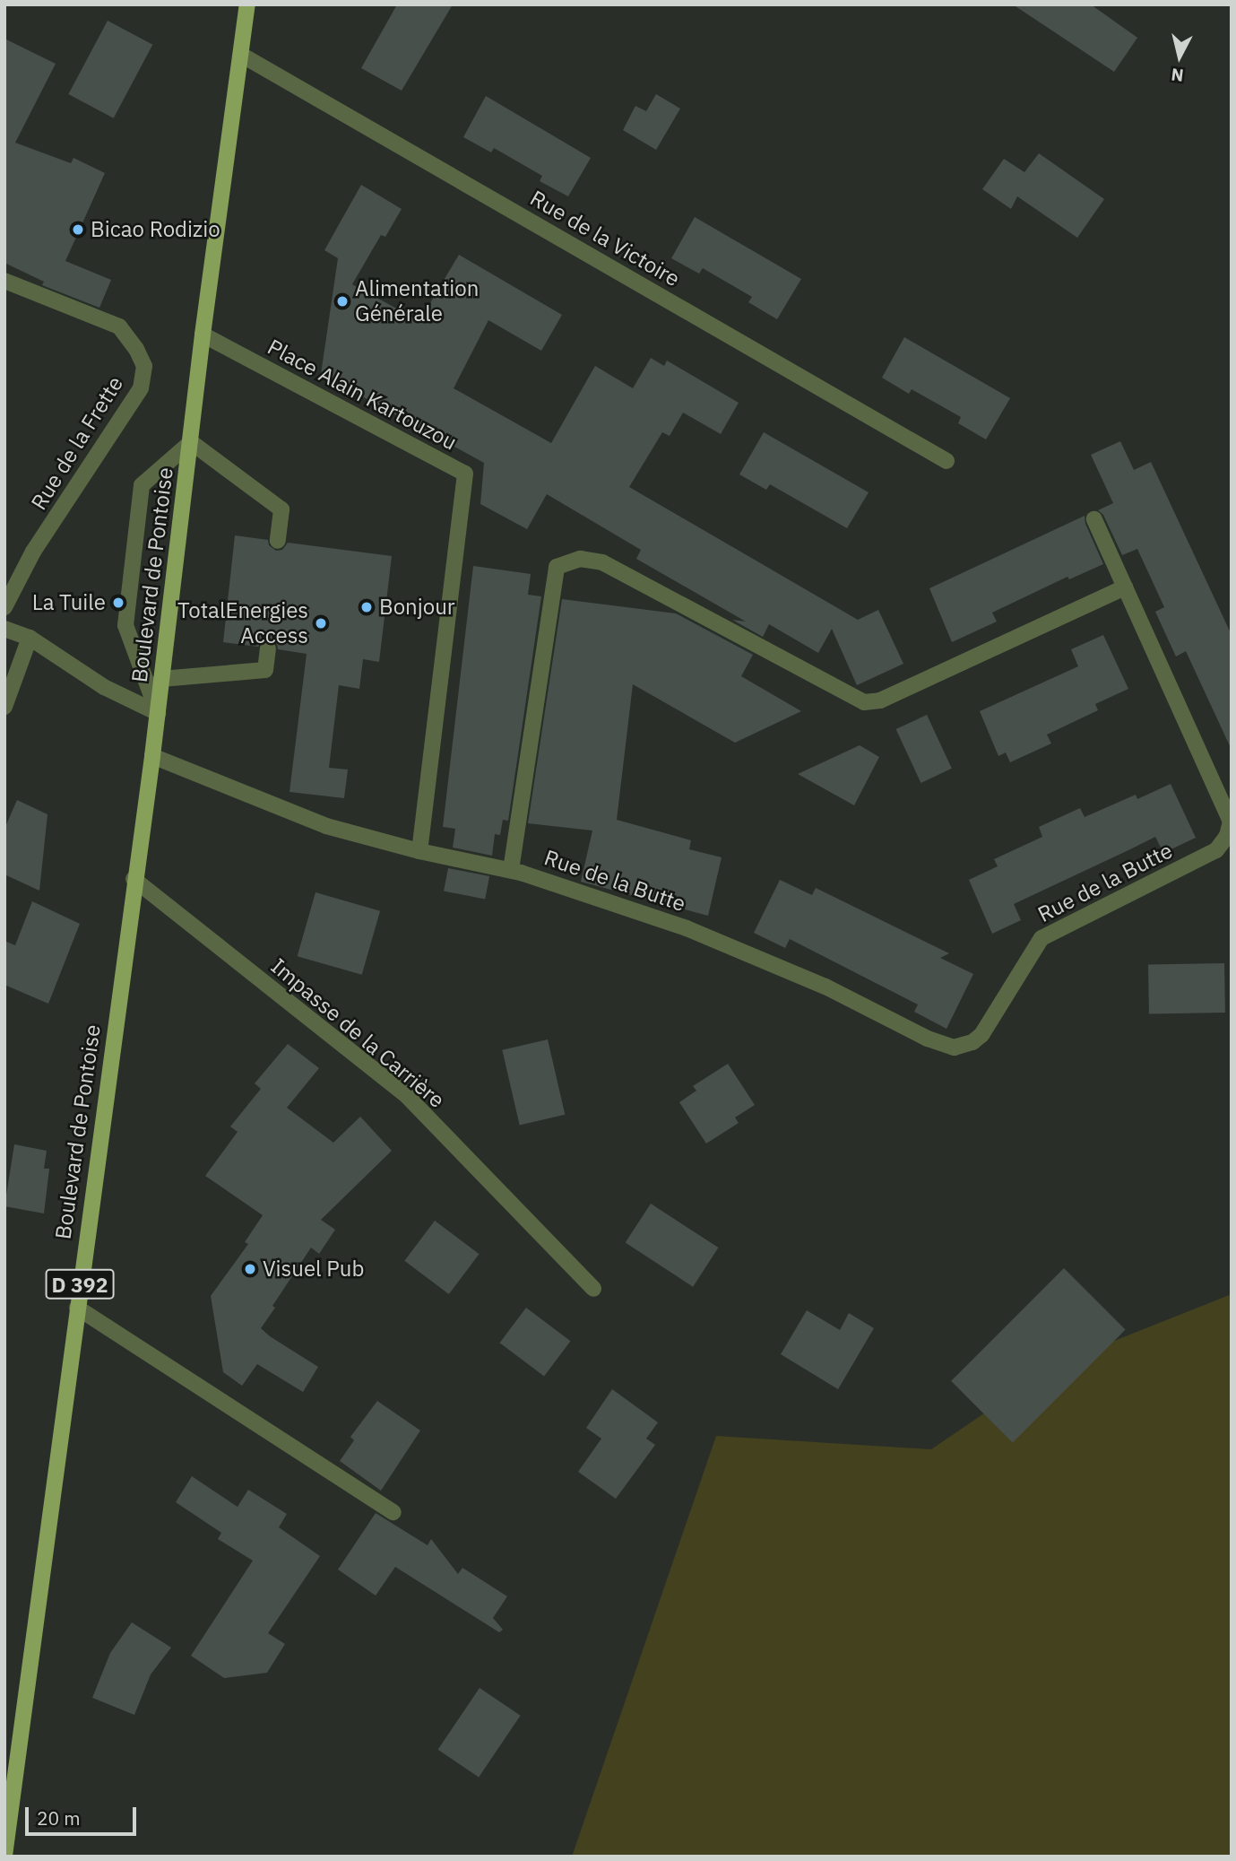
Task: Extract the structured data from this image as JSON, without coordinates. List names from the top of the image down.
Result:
{
  "streets": {
    "main road": ["Boulevard de Pontoise", "D 392"],
    "street": [
      "Rue de la Victoire",
      "Place Alain Kartouzou",
      "Rue de la Frette",
      "Rue de la Butte",
      "Impasse de la Carrière"
    ]
  },
  "crossings": [
    ["Rue de la Victoire", "Boulevard de Pontoise"],
    ["Place Alain Kartouzou", "Boulevard de Pontoise"],
    ["Place Alain Kartouzou", "Rue de la Butte"],
    ["Boulevard de Pontoise", "Rue de la Butte"],
    ["Boulevard de Pontoise", "Impasse de la Carrière"]
  ],
  "places": [
    "Bicao Rodizio",
    "Alimentation Générale",
    "La Tuile",
    "Bonjour",
    "TotalEnergies Access",
    "Visuel Pub"
  ],
  "scale_bar": "20 m",
  "north": "bottom"
}
